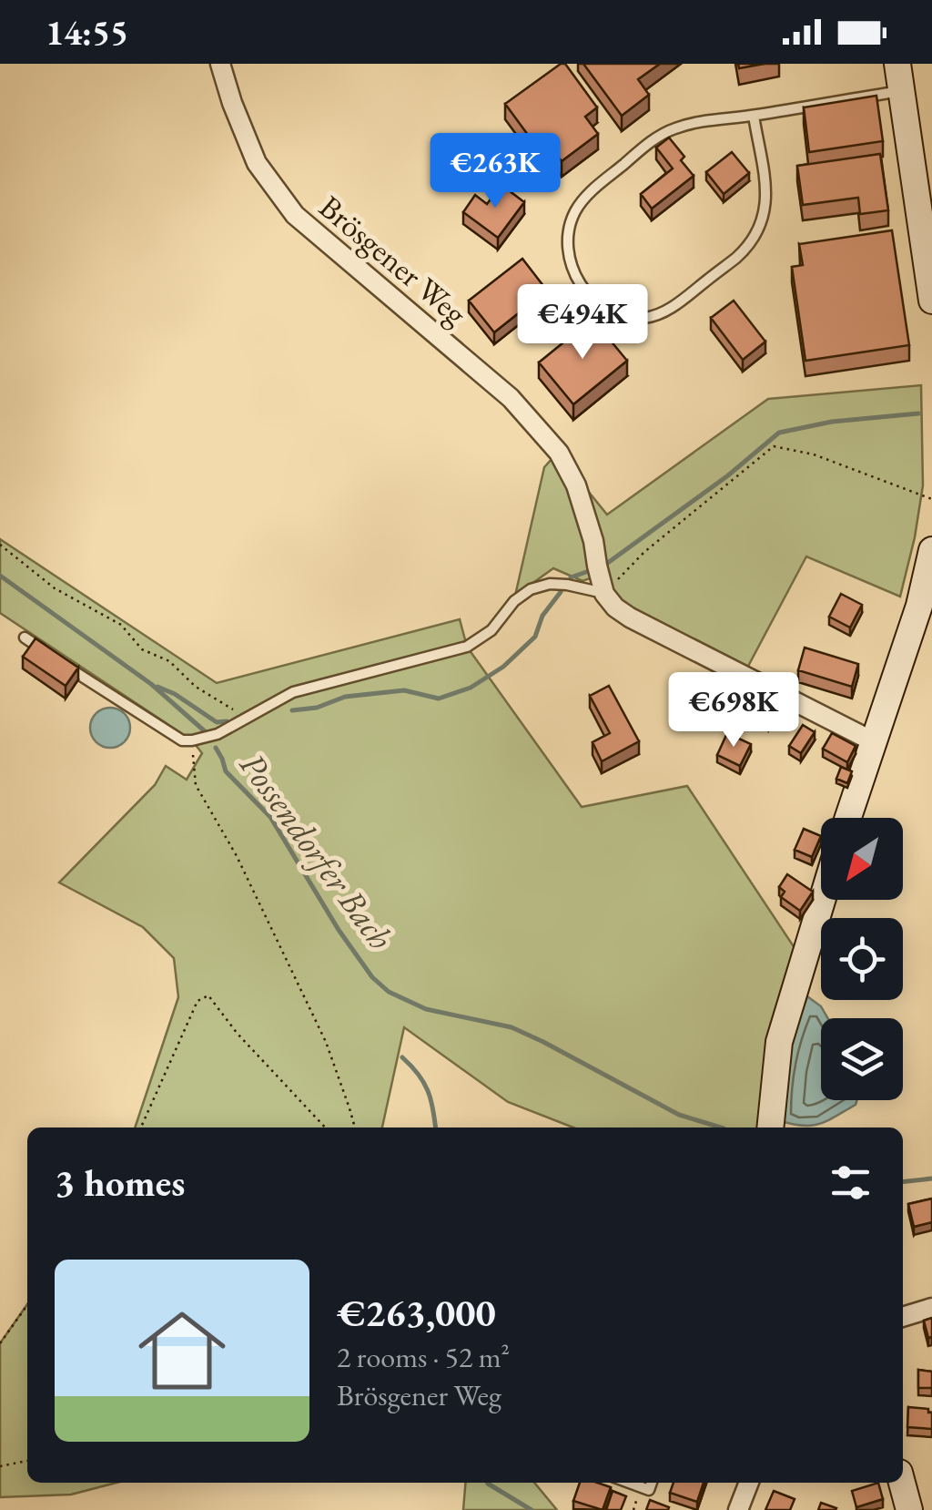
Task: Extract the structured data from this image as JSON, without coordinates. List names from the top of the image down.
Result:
{
  "streets": {
    "street": ["Brösgener Weg"]
  },
  "water": ["Possendorfer Bach"],
  "north": "bottom left",
  "page": {
    "status": "14:55",
    "price": ["€263K", "€494K", "€698K"],
    "heading": "3 homes",
    "list": [
      {
        "name": "€263,000",
        "note": "2 rooms · 52 m² · Brösgener Weg"
      }
    ]
  }
}
